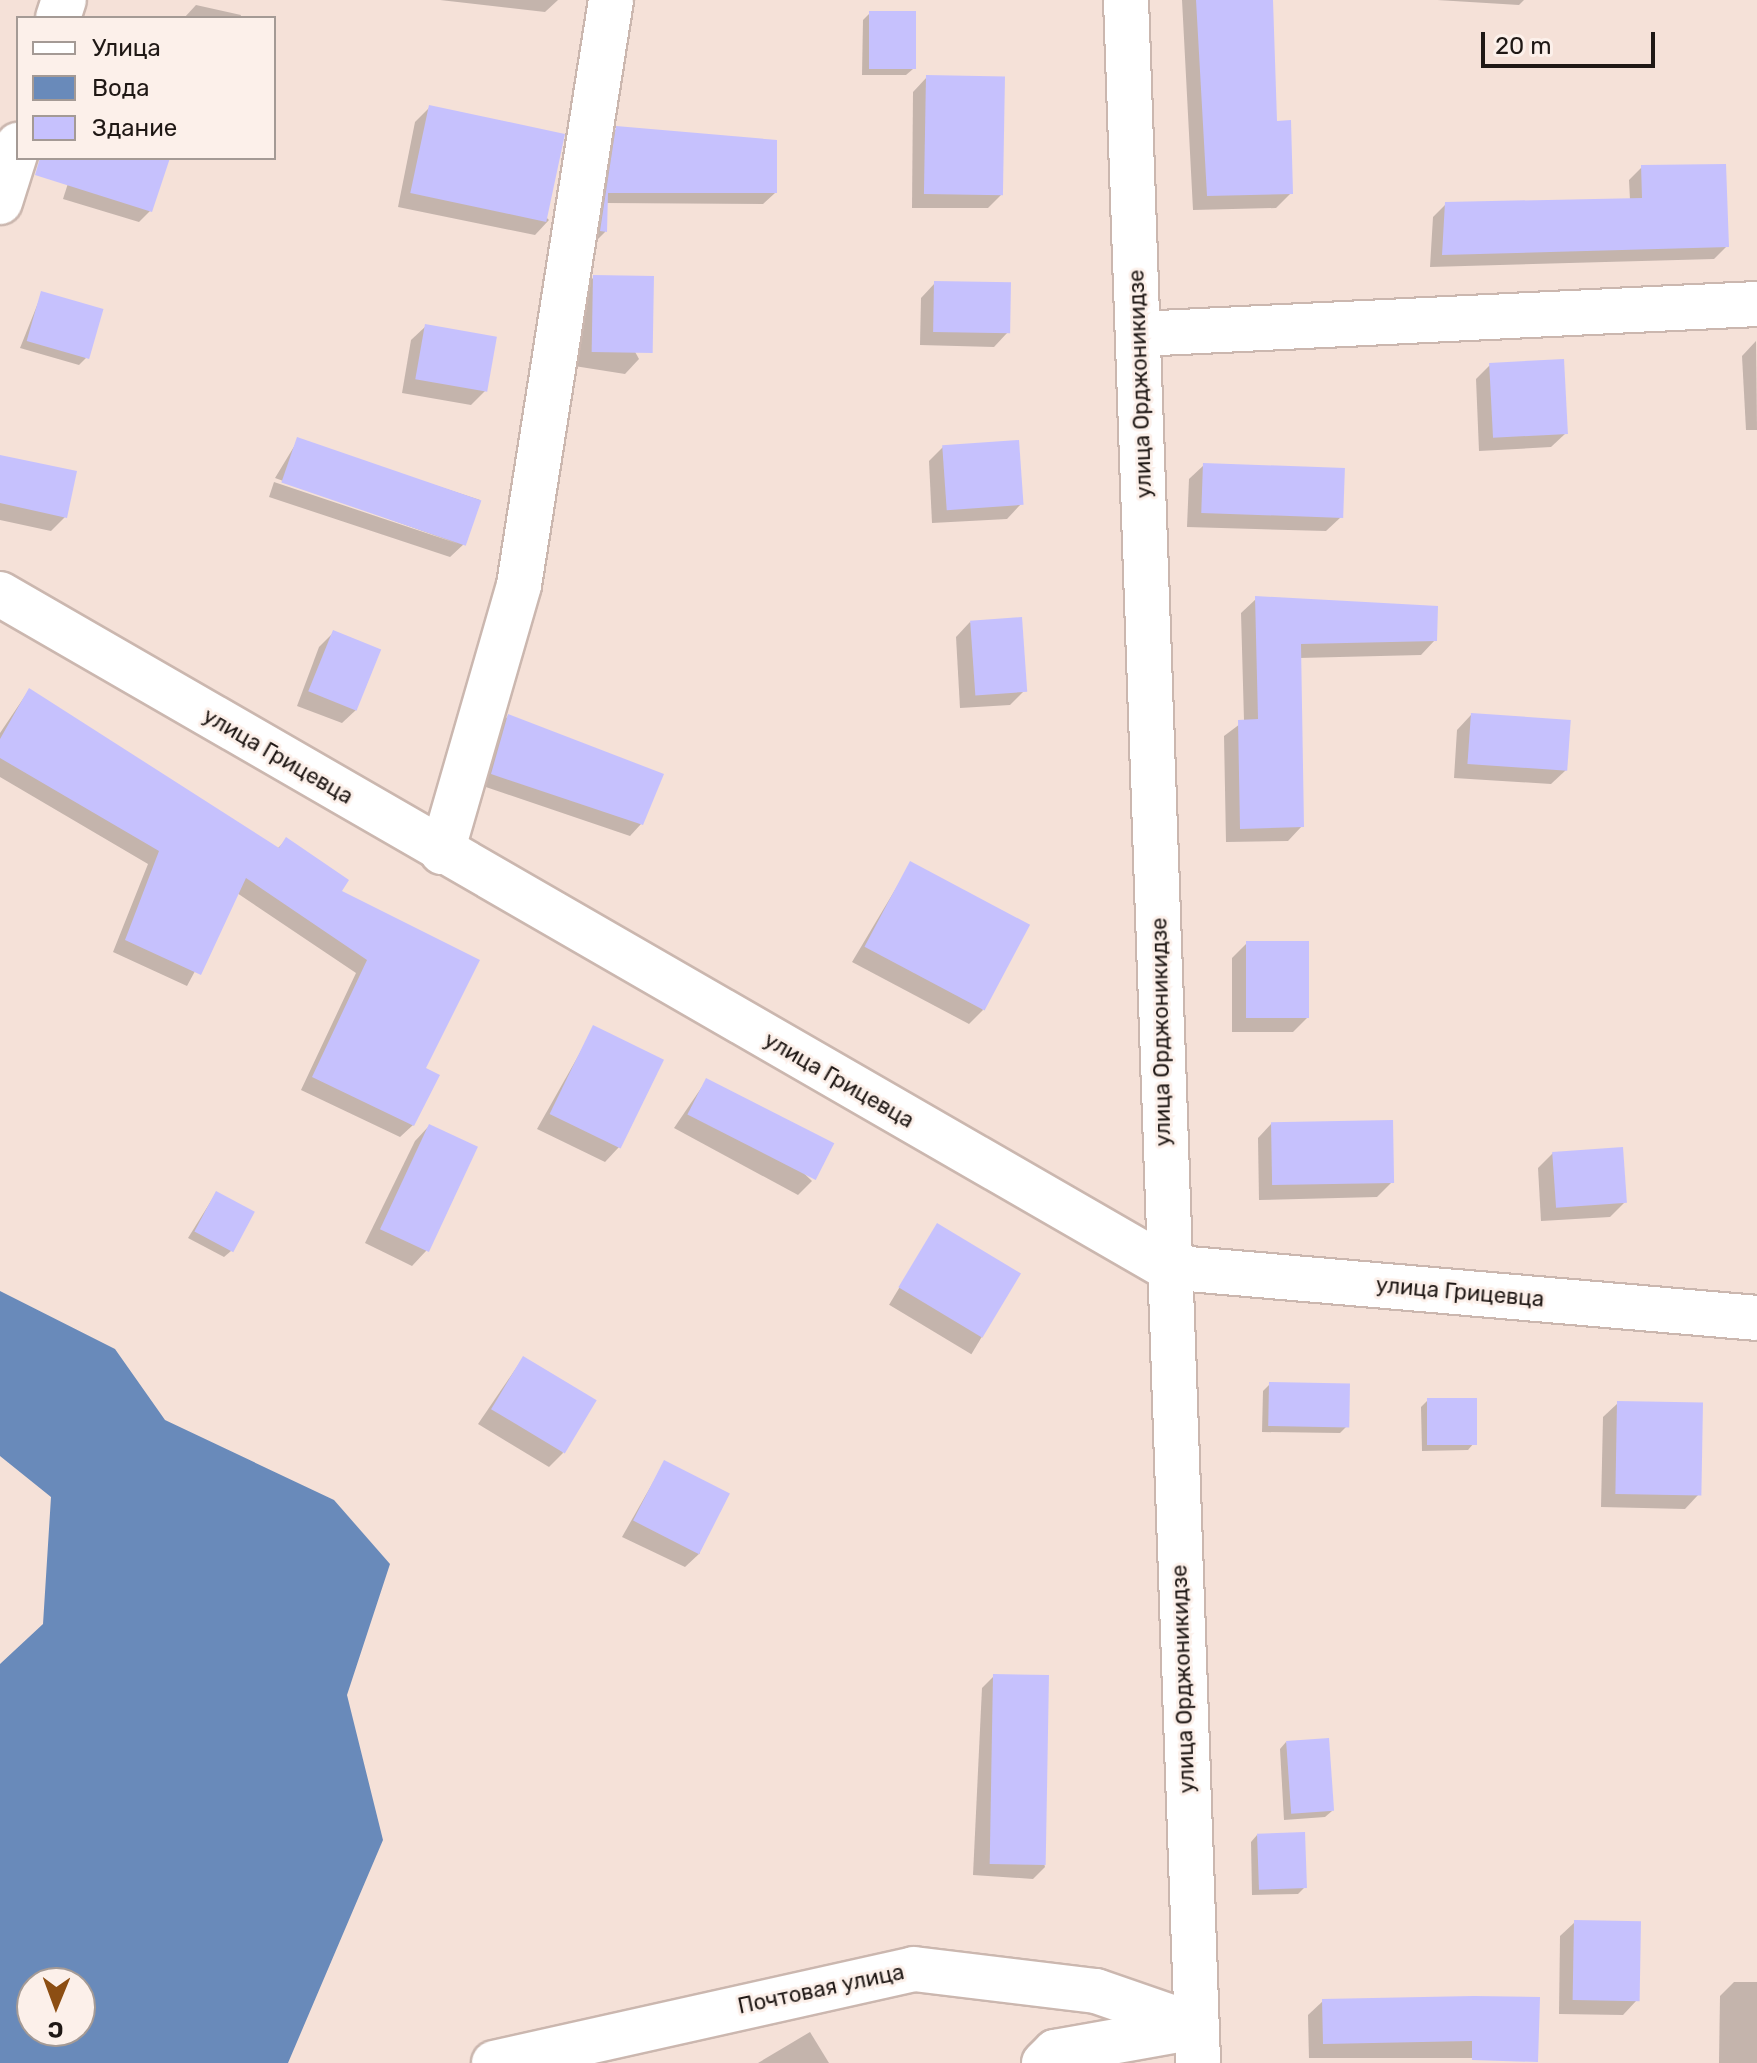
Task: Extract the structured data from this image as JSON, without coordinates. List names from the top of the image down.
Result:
{
  "streets": {
    "street": ["улица Орджоникидзе", "улица Грицевца", "Почтовая улица"]
  },
  "crossings": [
    ["улица Орджоникидзе", "улица Грицевца"],
    ["улица Орджоникидзе", "Почтовая улица"]
  ],
  "legend": ["Улица", "Вода", "Здание"],
  "scale_bar": "20 m",
  "north": "bottom"
}
